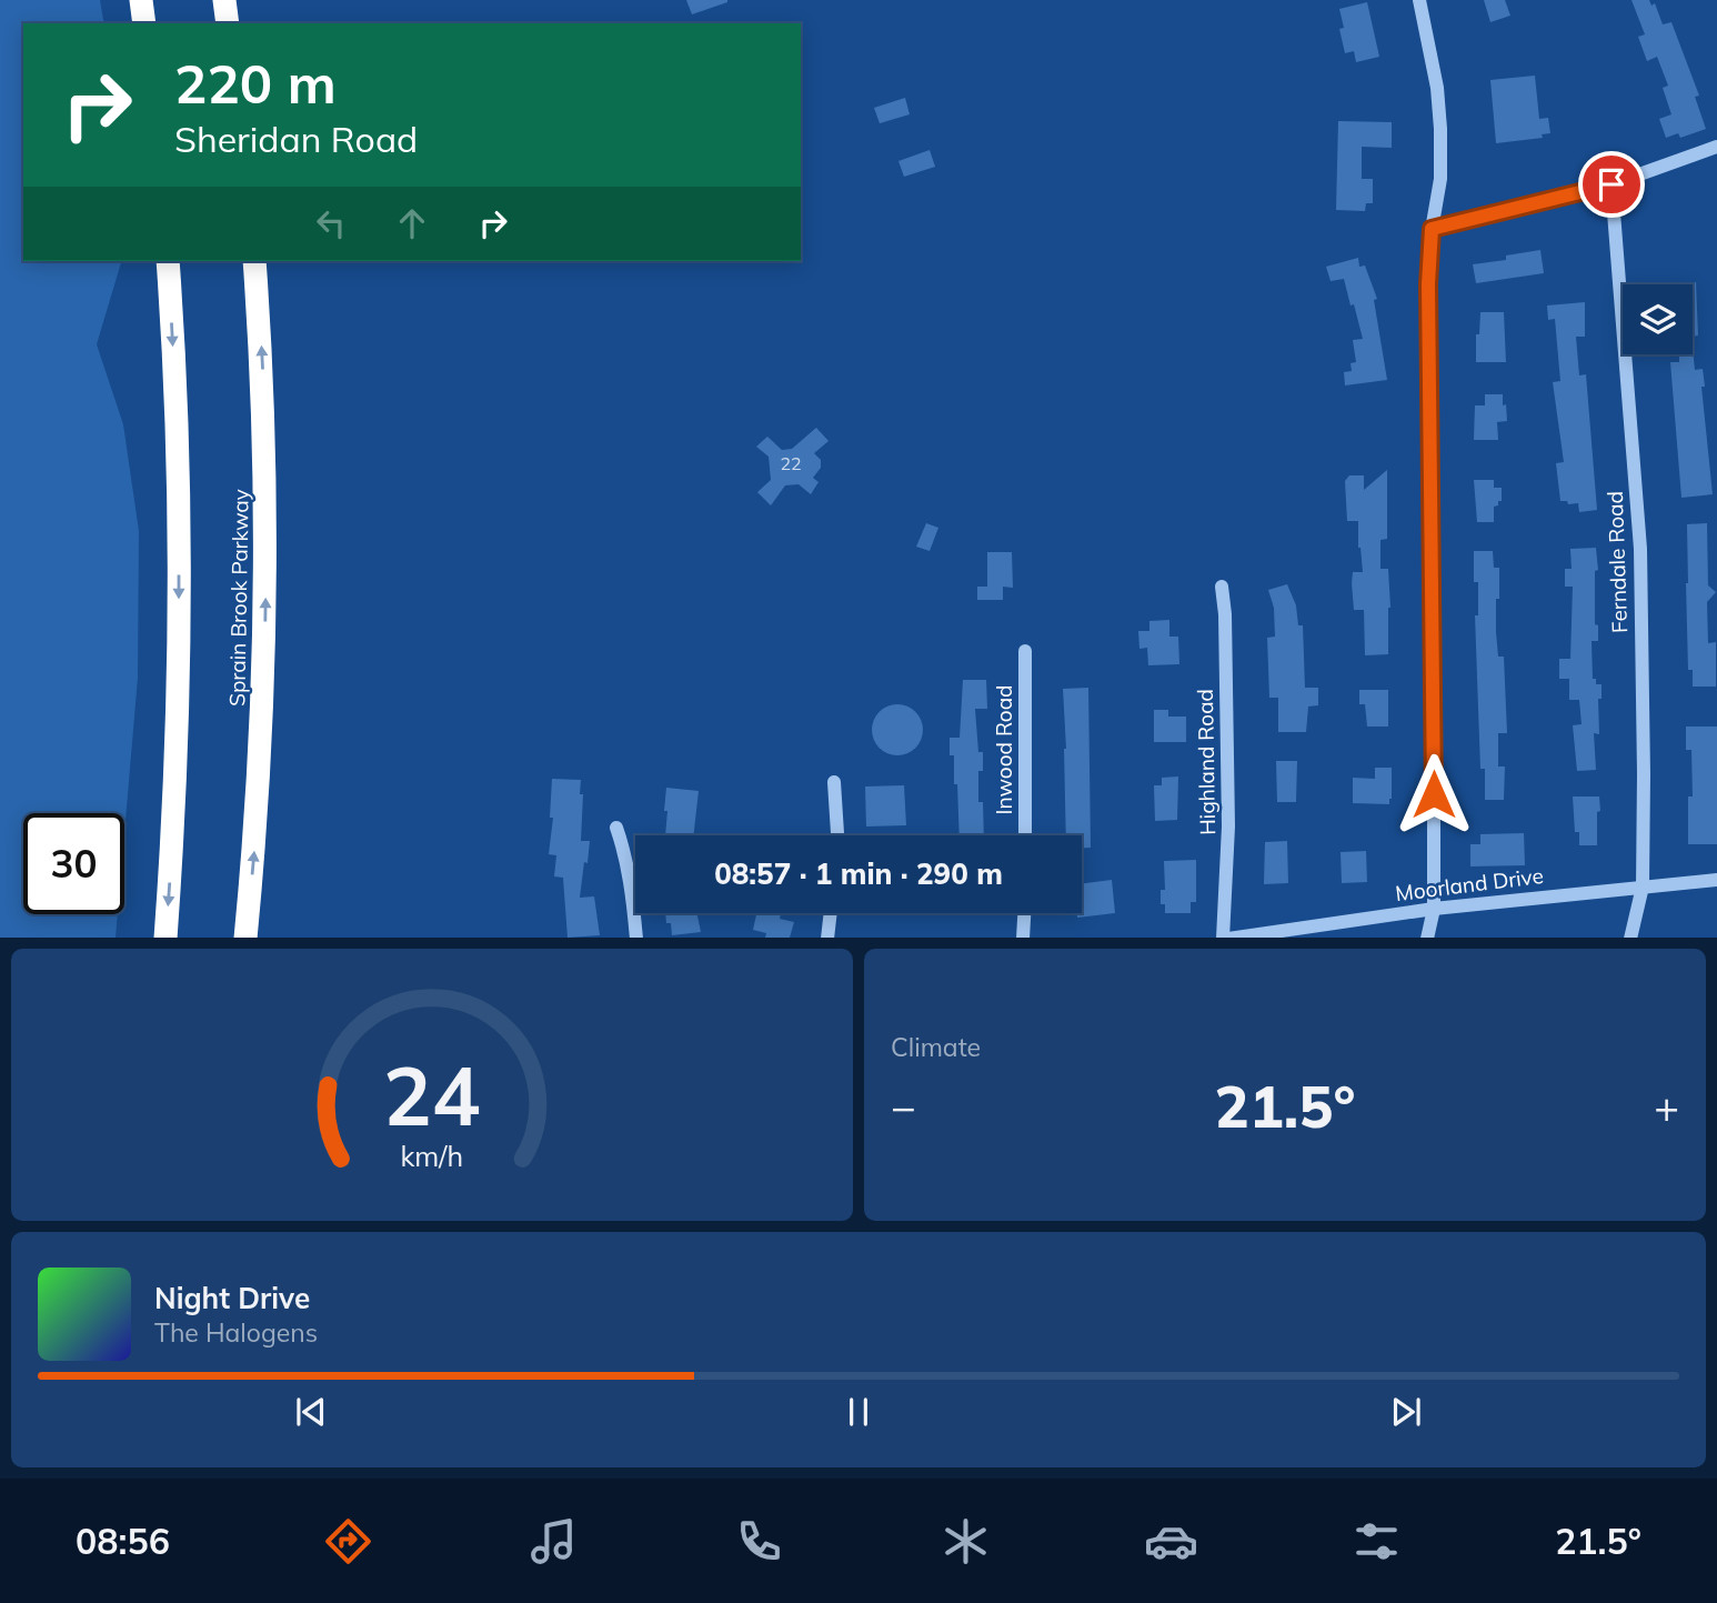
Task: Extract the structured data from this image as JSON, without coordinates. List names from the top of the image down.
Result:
{
  "streets": {
    "highway": ["Sprain Brook Parkway"],
    "street": [
      "Ferndale Road",
      "Inwood Road",
      "Highland Road",
      "Moorland Drive"
    ]
  },
  "crossings": [
    ["Ferndale Road", "Moorland Drive"]
  ],
  "house_numbers": ["22"],
  "page": {
    "turn": ["220 m", "Sheridan Road"],
    "limit": "30",
    "trip": "08:57 · 1 min · 290 m",
    "tile": "Climate",
    "heat": ["−", "21.5°", "+"],
    "song": ["Night Drive", "The Halogens"],
    "tabs": ["08:56", "21.5°"],
    "gauge": ["24", "km/h"]
  }
}
